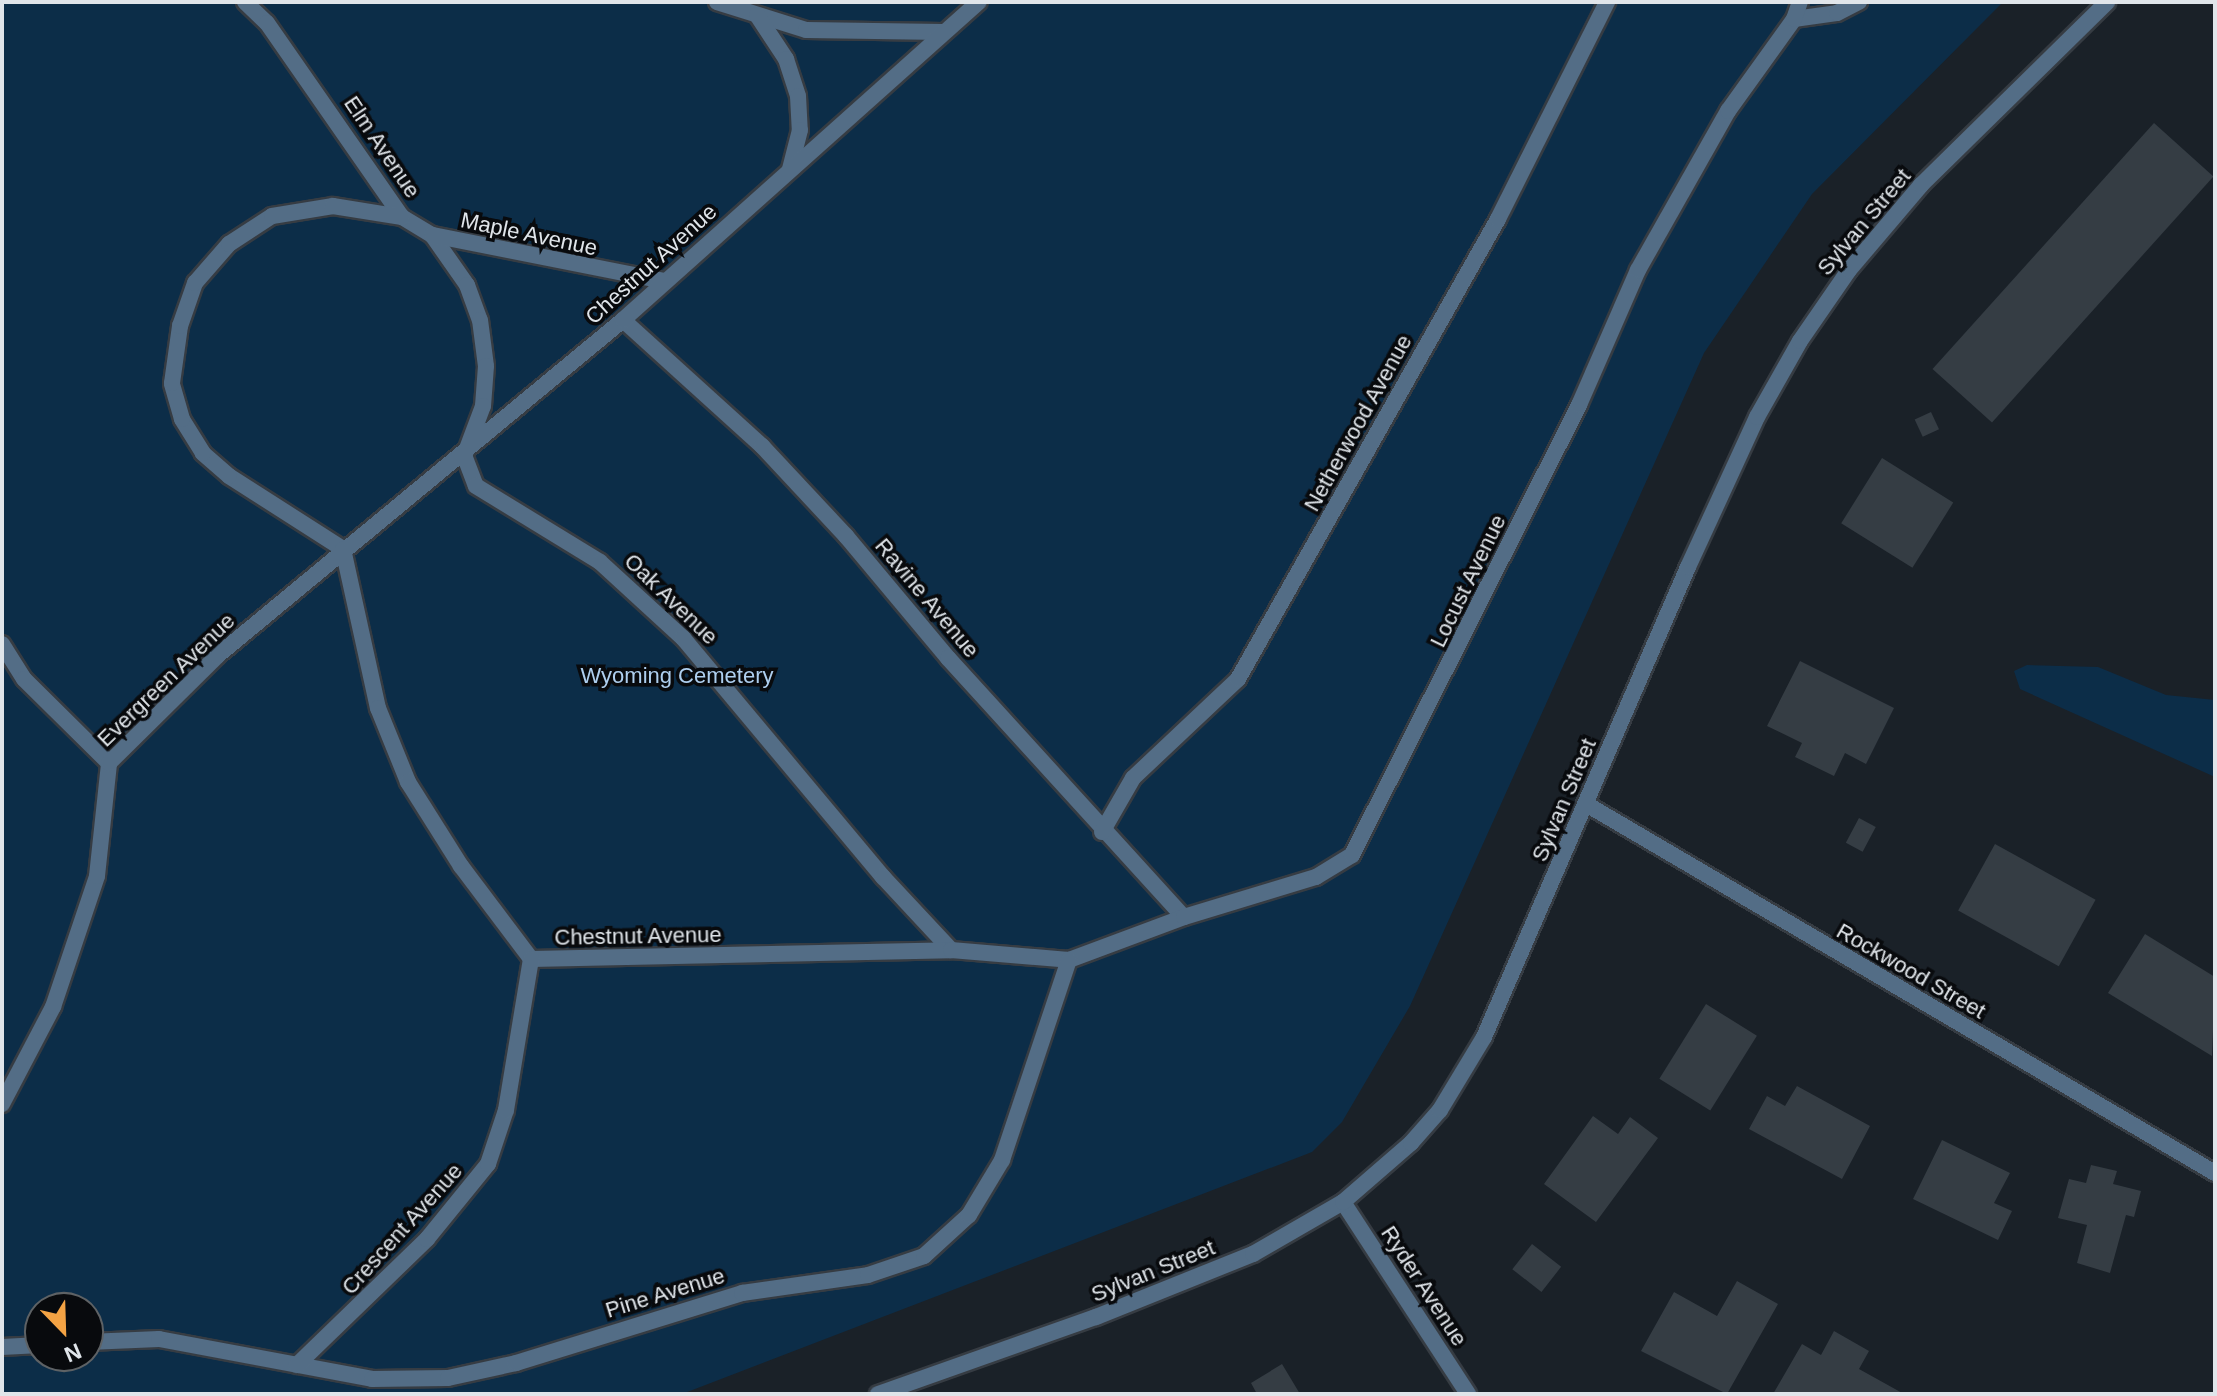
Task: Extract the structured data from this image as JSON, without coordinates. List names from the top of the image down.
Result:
{
  "streets": {
    "street": [
      "Elm Avenue",
      "Sylvan Street",
      "Maple Avenue",
      "Chestnut Avenue",
      "Netherwood Avenue",
      "Locust Avenue",
      "Ravine Avenue",
      "Oak Avenue",
      "Evergreen Avenue",
      "Rockwood Street",
      "Crescent Avenue",
      "Ryder Avenue",
      "Pine Avenue"
    ]
  },
  "crossings": [
    ["Elm Avenue", "Maple Avenue"],
    ["Elm Avenue", "Chestnut Avenue"],
    ["Elm Avenue", "Oak Avenue"],
    ["Sylvan Street", "Rockwood Street"],
    ["Sylvan Street", "Ryder Avenue"],
    ["Maple Avenue", "Chestnut Avenue"],
    ["Chestnut Avenue", "Locust Avenue"],
    ["Chestnut Avenue", "Ravine Avenue"],
    ["Chestnut Avenue", "Oak Avenue"],
    ["Chestnut Avenue", "Evergreen Avenue"],
    ["Chestnut Avenue", "Crescent Avenue"],
    ["Netherwood Avenue", "Ravine Avenue"],
    ["Locust Avenue", "Ravine Avenue"],
    ["Locust Avenue", "Oak Avenue"],
    ["Locust Avenue", "Pine Avenue"],
    ["Crescent Avenue", "Pine Avenue"]
  ],
  "parks": ["Wyoming Cemetery"],
  "north": "bottom right"
}
